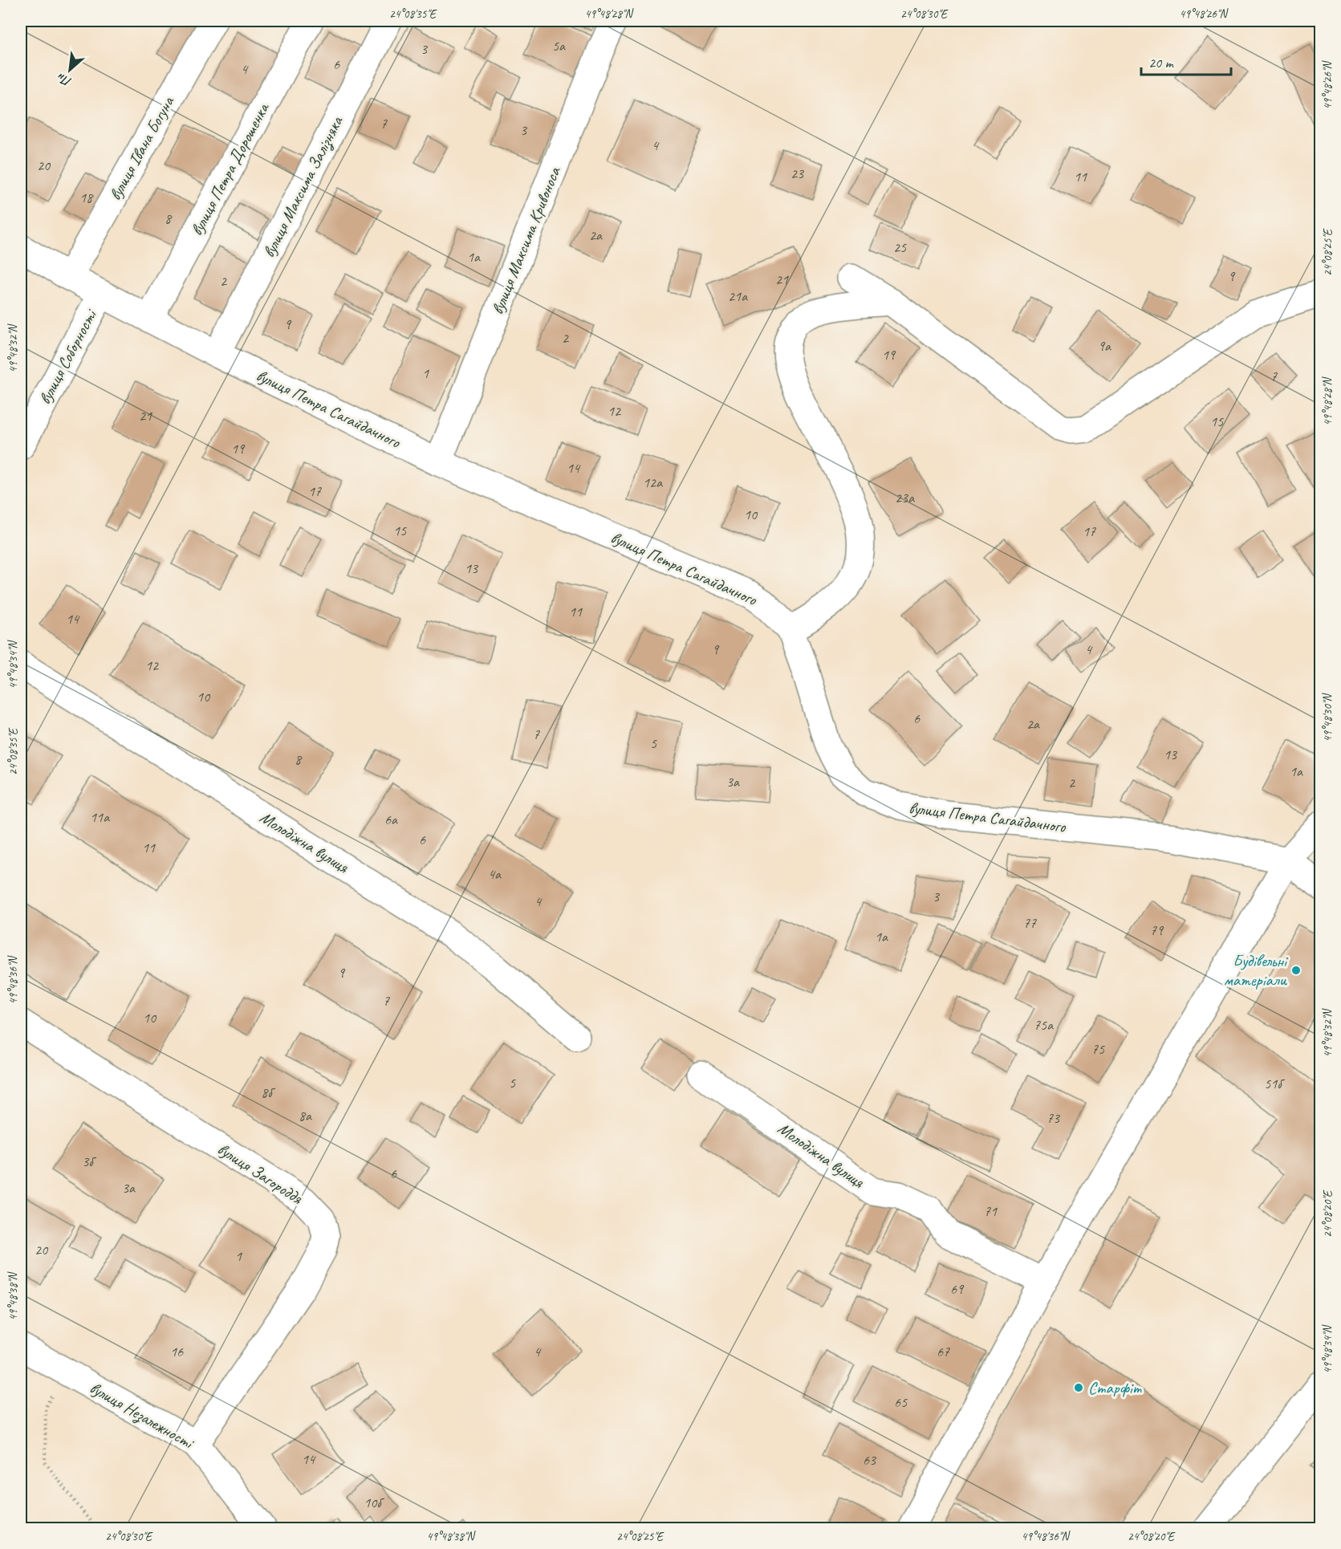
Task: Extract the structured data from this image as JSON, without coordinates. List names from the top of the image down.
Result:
{
  "streets": {
    "street": [
      "вулиця Івана Богуна",
      "вулиця Петра Дорошенка",
      "вулиця Максима Залізняка",
      "вулиця Максима Кривоноса",
      "вулиця Соборності",
      "вулиця Петра Сагайдачного",
      "Молодіжна вулиця",
      "вулиця Загороддя",
      "вулиця Незалежності"
    ]
  },
  "crossings": [
    ["вулиця Івана Богуна", "вулиця Петра Сагайдачного"],
    ["вулиця Петра Дорошенка", "вулиця Петра Сагайдачного"],
    ["вулиця Максима Залізняка", "вулиця Петра Сагайдачного"],
    ["вулиця Максима Кривоноса", "вулиця Петра Сагайдачного"],
    ["вулиця Соборності", "вулиця Петра Сагайдачного"],
    ["вулиця Загороддя", "вулиця Незалежності"]
  ],
  "places": ["Будівельні матеріали", "Старфіт"],
  "house_numbers": [
    "5а",
    "3",
    "6",
    "4",
    "7",
    "3",
    "4",
    "20",
    "23",
    "11",
    "18",
    "8",
    "2а",
    "25",
    "1а",
    "9",
    "21",
    "2",
    "21а",
    "9",
    "2",
    "9а",
    "19",
    "1",
    "7",
    "12",
    "21",
    "15",
    "19",
    "14",
    "12а",
    "17",
    "23а",
    "10",
    "15",
    "17",
    "13",
    "11",
    "14",
    "9",
    "4",
    "12",
    "10",
    "6",
    "2а",
    "7",
    "5",
    "13",
    "8",
    "1а",
    "3а",
    "2",
    "11а",
    "6а",
    "6",
    "11",
    "4а",
    "3",
    "4",
    "77",
    "79",
    "1а",
    "9",
    "7",
    "10",
    "75а",
    "75",
    "5",
    "51б",
    "8б",
    "8а",
    "73",
    "3б",
    "6",
    "3а",
    "71",
    "20",
    "1",
    "69",
    "16",
    "4",
    "67",
    "65",
    "14",
    "63",
    "10б"
  ],
  "scale_bar": "20 m",
  "north": "bottom left",
  "coordinates": [
    "24°08'35\"E",
    "49°48'28\"N",
    "24°08'30\"E",
    "49°48'26\"N",
    "24°08'25\"E",
    "49°48'32\"N",
    "49°48'34\"N",
    "49°48'30\"N",
    "49°48'36\"N",
    "24°08'20\"E",
    "49°48'38\"N"
  ]
}
